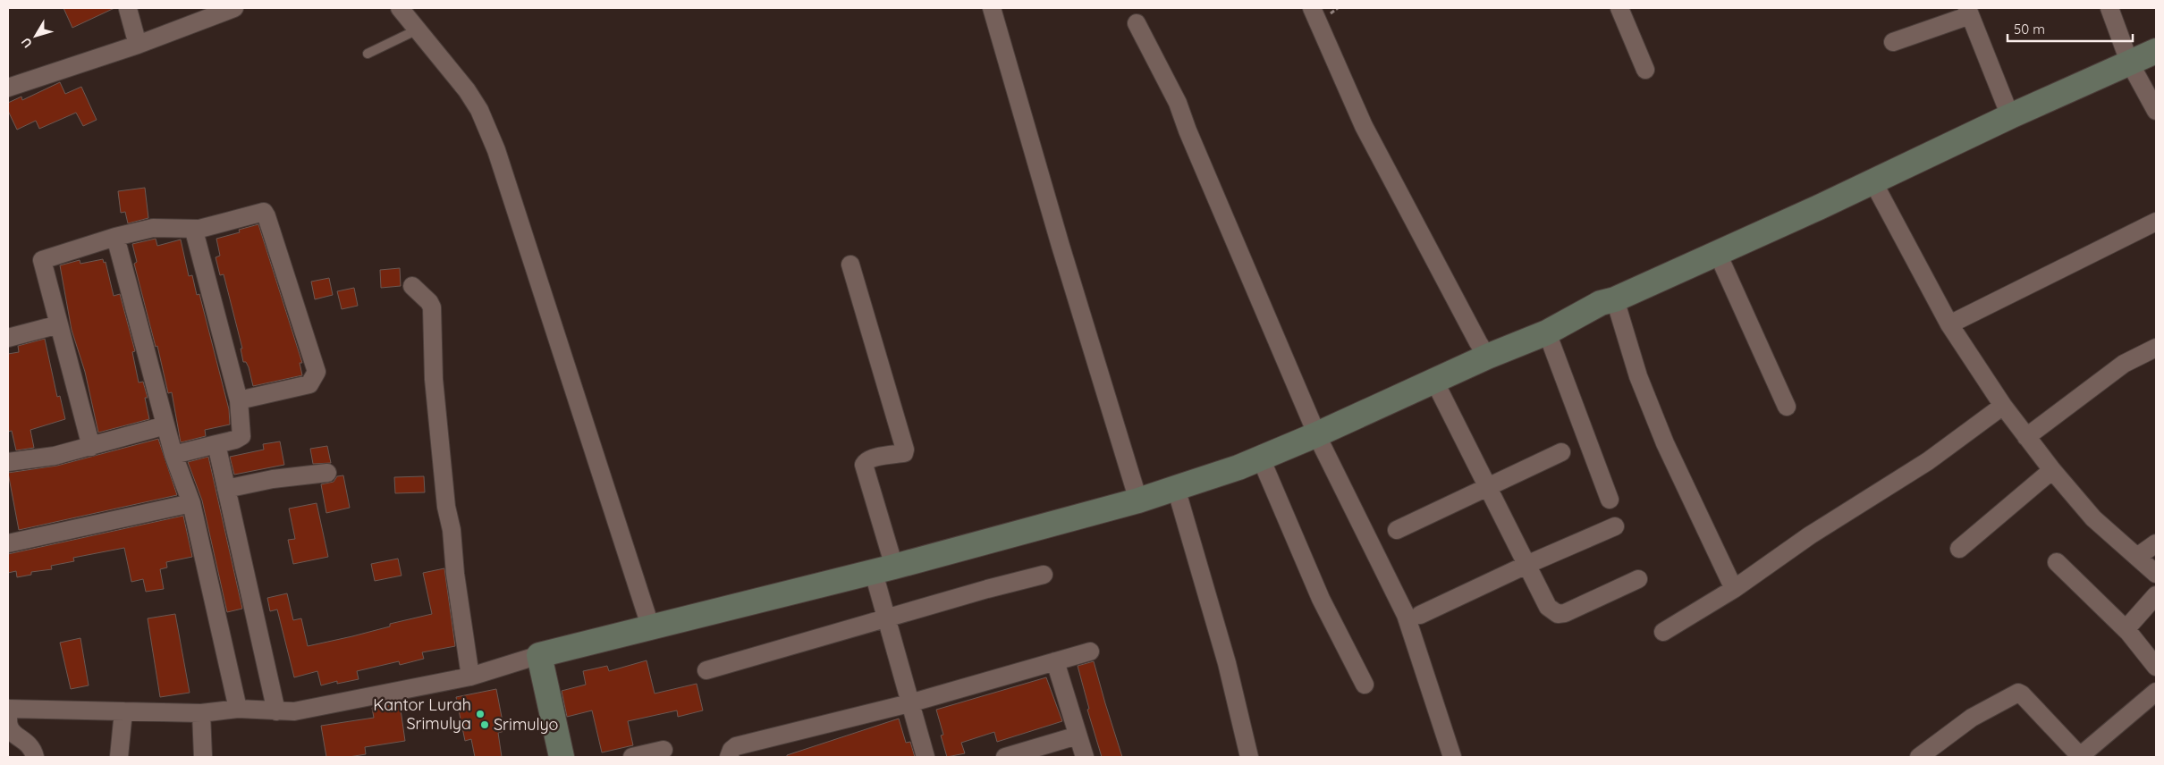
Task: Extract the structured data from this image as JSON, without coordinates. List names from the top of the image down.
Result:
{
  "places": ["Kantor Lurah Srimulya", "Srimulyo"],
  "scale_bar": "50 m",
  "north": "bottom left"
}
